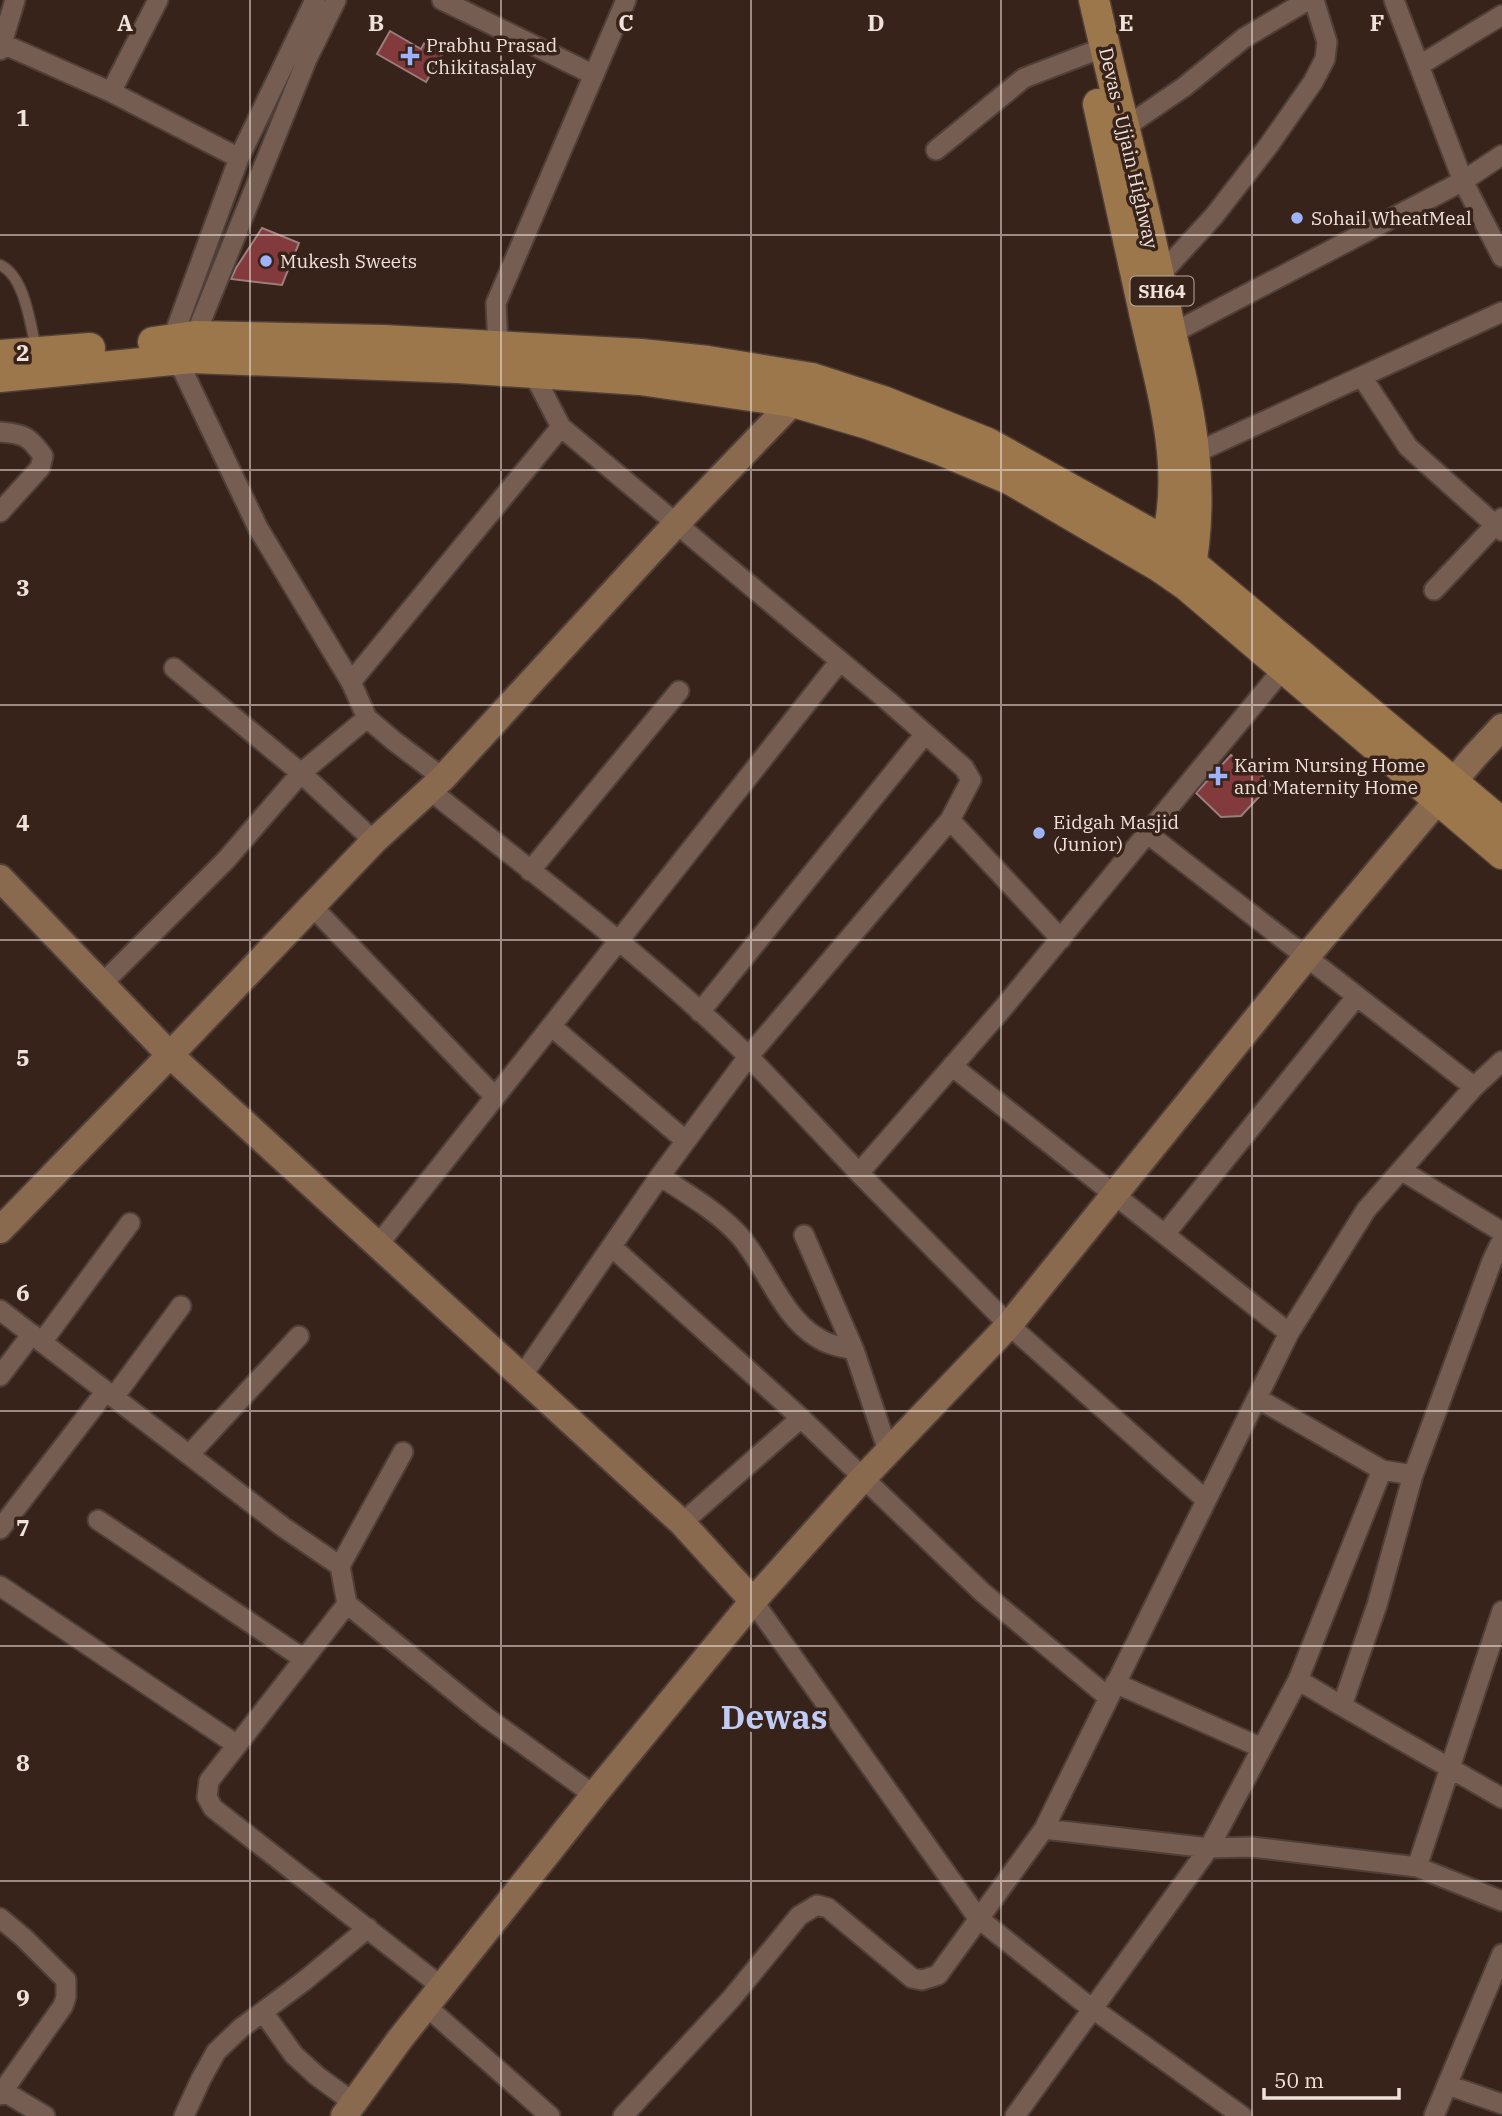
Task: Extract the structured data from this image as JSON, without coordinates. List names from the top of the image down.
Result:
{
  "streets": {
    "main road": ["Devas - Ujjain Highway", "SH64"]
  },
  "districts": ["Dewas"],
  "places": {
    "health": ["Prabhu Prasad Chikitasalay", "Karim Nursing Home and Maternity Home"],
    "other": ["Sohail WheatMeal", "Mukesh Sweets", "Eidgah Masjid (Junior)"]
  },
  "scale_bar": "50 m",
  "grid": {
    "columns": [
      "A",
      "B",
      "C",
      "D",
      "E",
      "F"
    ],
    "rows": [
      "1",
      "2",
      "3",
      "4",
      "5",
      "6",
      "7",
      "8",
      "9"
    ]
  }
}
